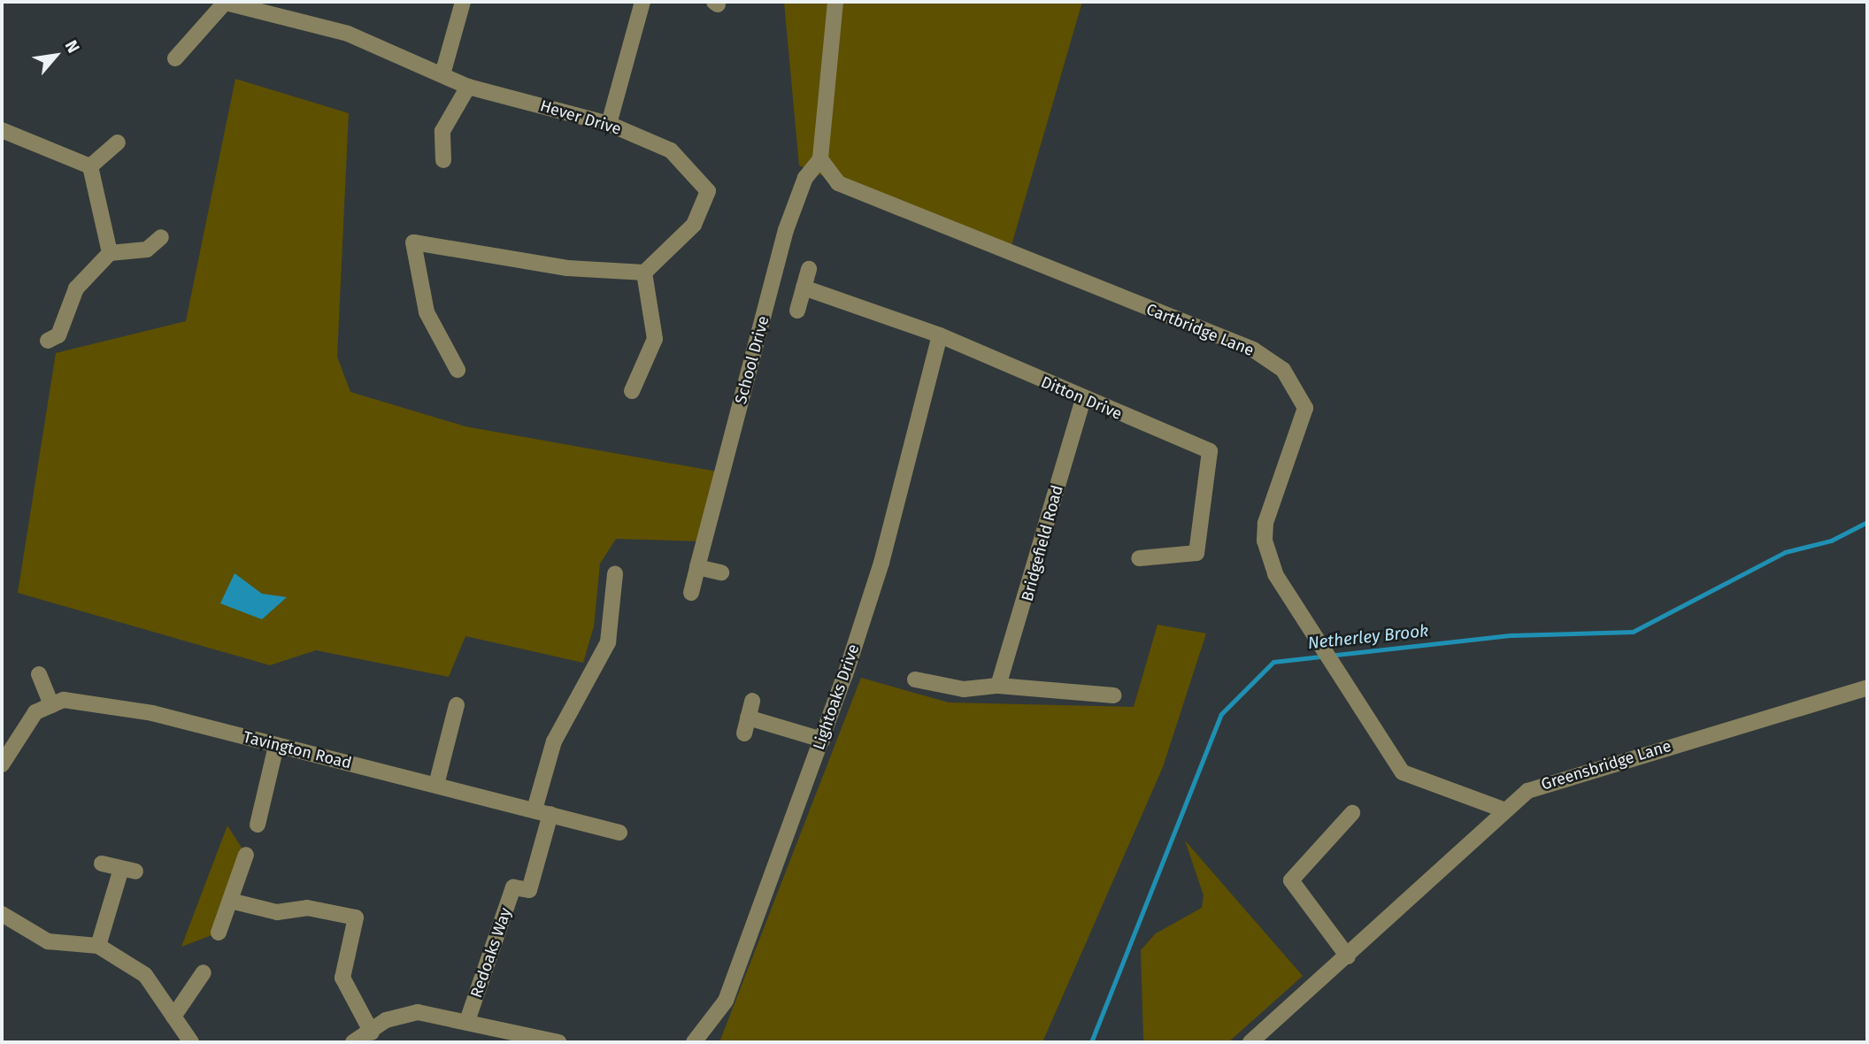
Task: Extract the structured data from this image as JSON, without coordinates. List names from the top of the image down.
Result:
{
  "streets": {
    "street": [
      "Hever Drive",
      "Cartbridge Lane",
      "School Drive",
      "Ditton Drive",
      "Bridgefield Road",
      "Lightoaks Drive",
      "Tavington Road",
      "Greensbridge Lane",
      "Redoaks Way"
    ]
  },
  "crossings": [
    ["Cartbridge Lane", "School Drive"],
    ["Cartbridge Lane", "Greensbridge Lane"],
    ["Ditton Drive", "Bridgefield Road"],
    ["Ditton Drive", "Lightoaks Drive"],
    ["Tavington Road", "Redoaks Way"]
  ],
  "water": ["Netherley Brook"],
  "north": "top right"
}
